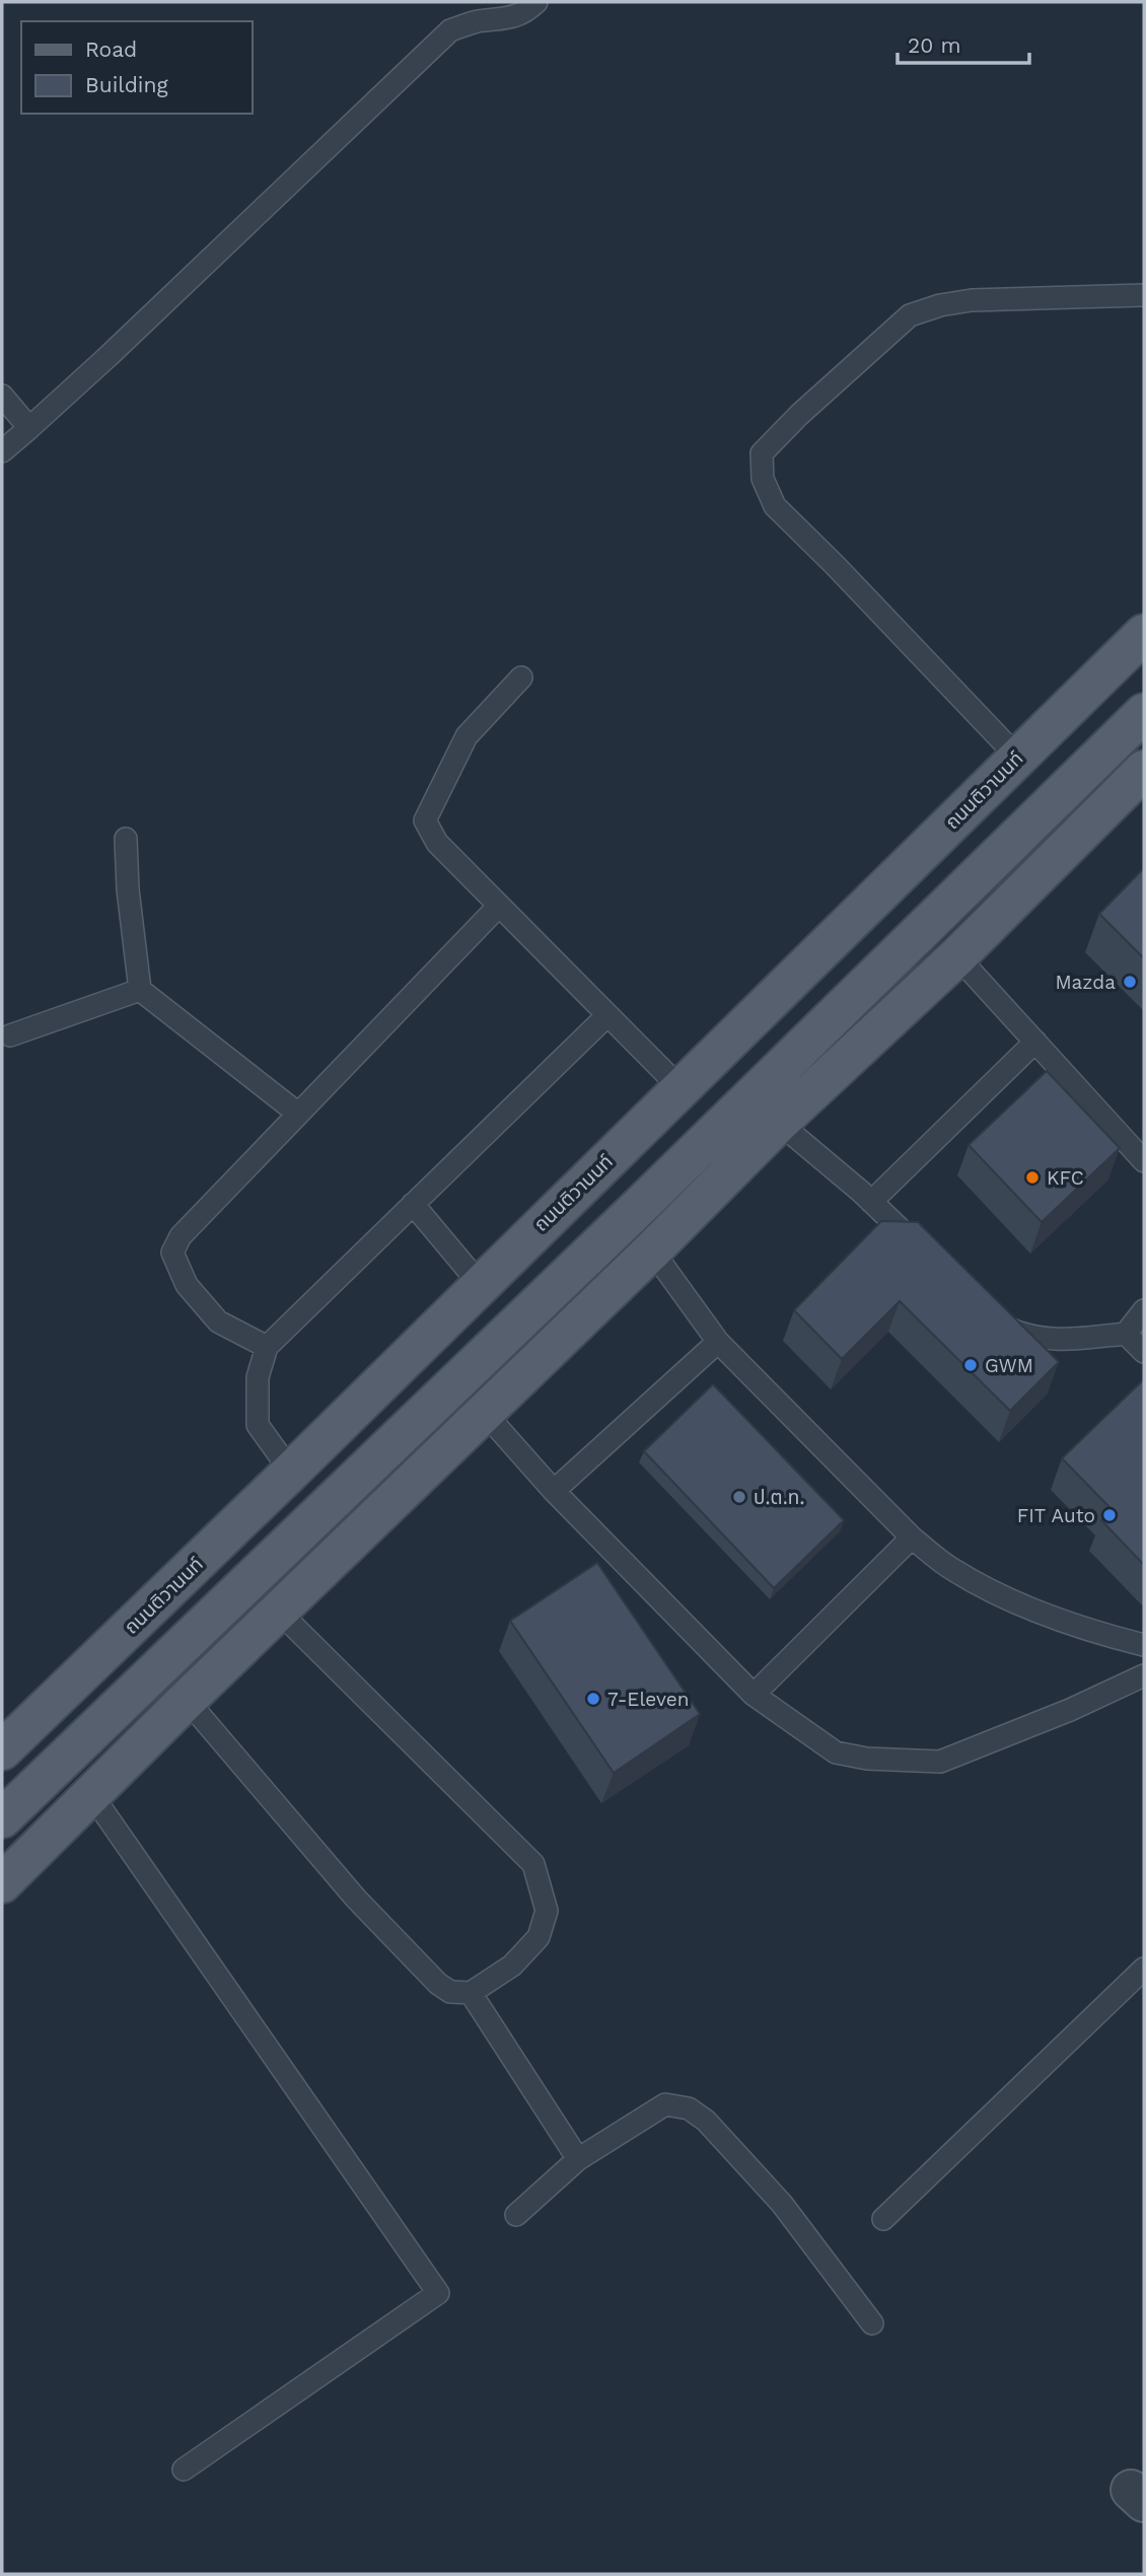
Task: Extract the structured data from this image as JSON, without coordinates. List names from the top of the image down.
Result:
{
  "streets": {
    "main road": ["ถนนติวานนท์"]
  },
  "places": [
    "Mazda",
    "KFC",
    "GWM",
    "ป.ต.ท.",
    "FIT Auto",
    "7-Eleven"
  ],
  "legend": ["Road", "Building"],
  "scale_bar": "20 m"
}
